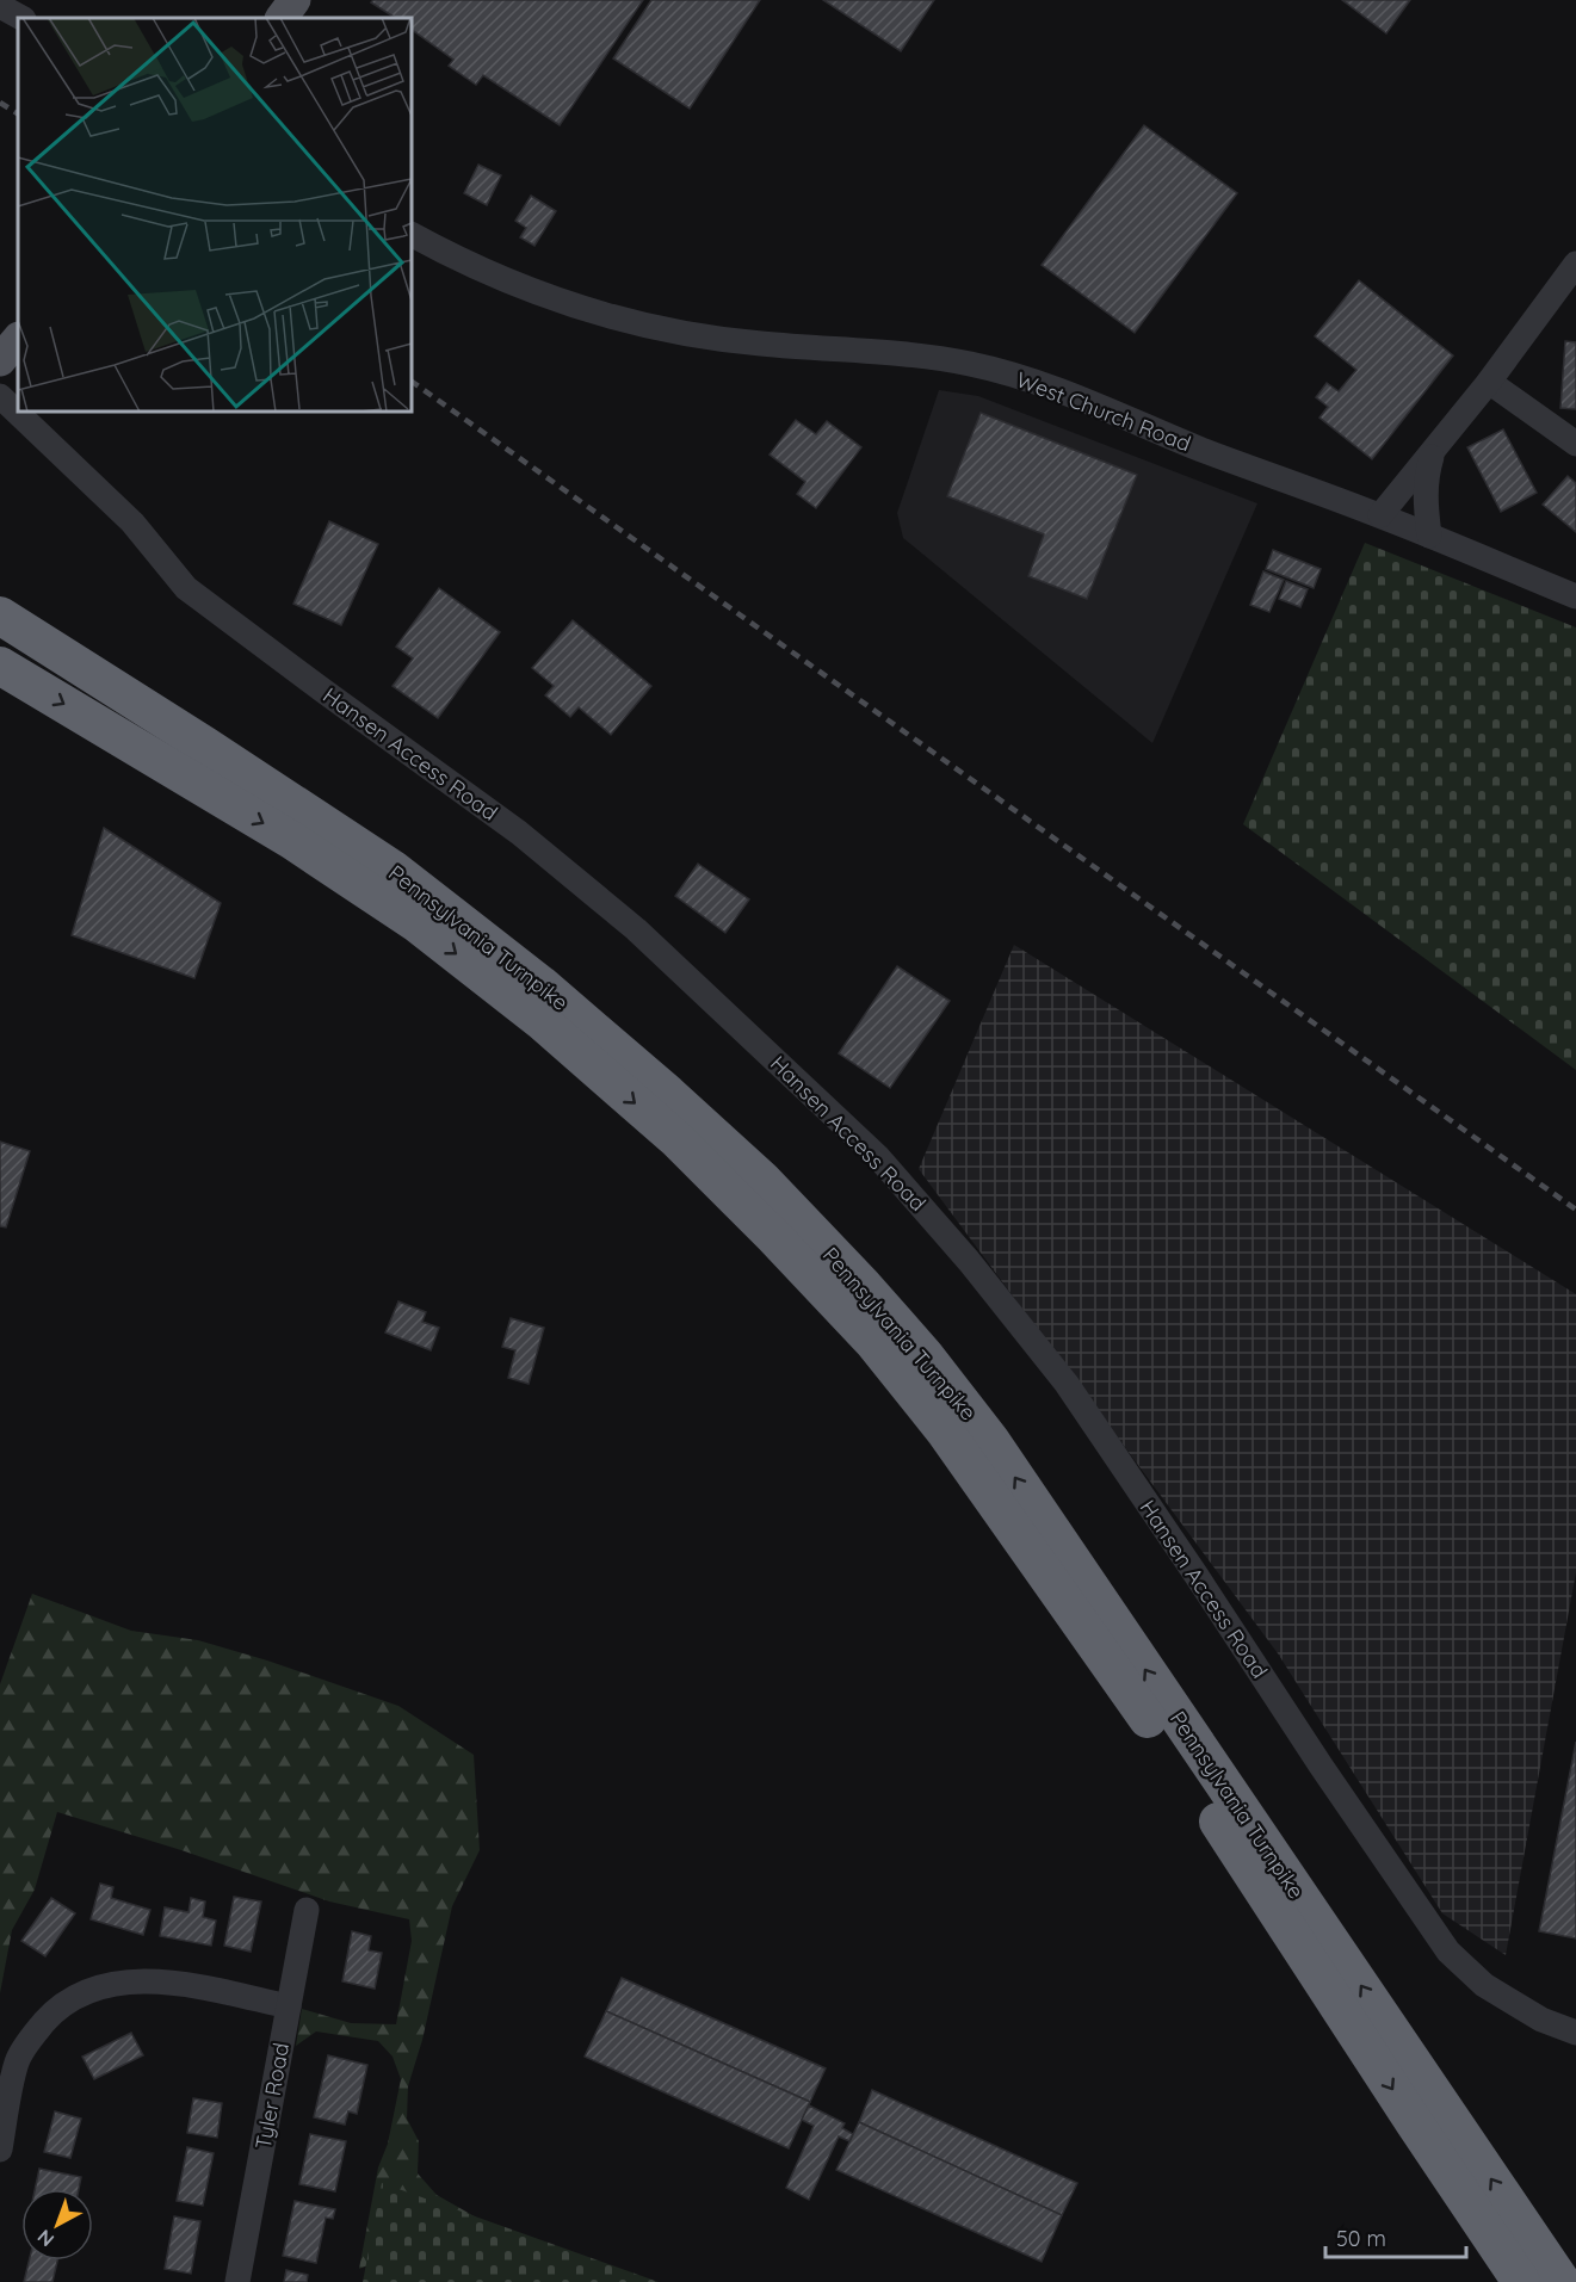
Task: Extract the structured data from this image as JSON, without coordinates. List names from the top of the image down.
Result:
{
  "streets": {
    "highway": ["Pennsylvania Turnpike"],
    "street": ["West Church Road", "Hansen Access Road", "Tyler Road"]
  },
  "scale_bar": "50 m",
  "north": "bottom left"
}
